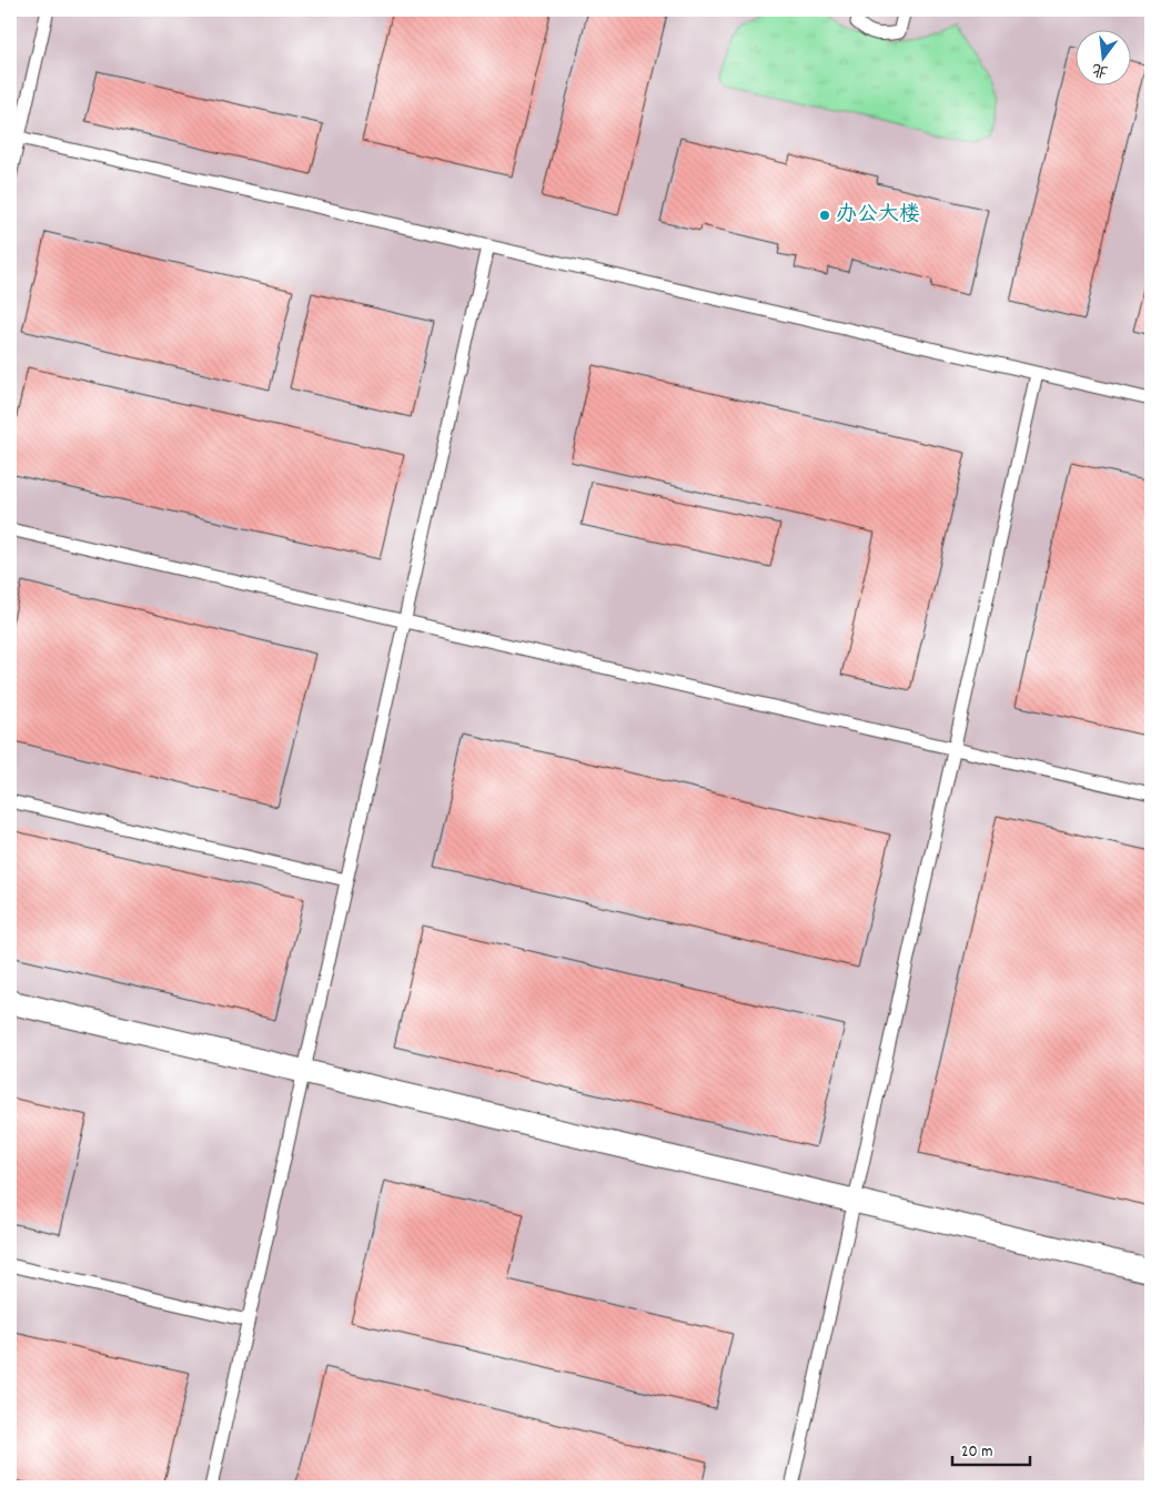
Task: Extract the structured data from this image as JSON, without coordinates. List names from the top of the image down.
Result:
{
  "places": ["办公大楼"],
  "scale_bar": "20 m",
  "north": "bottom"
}
